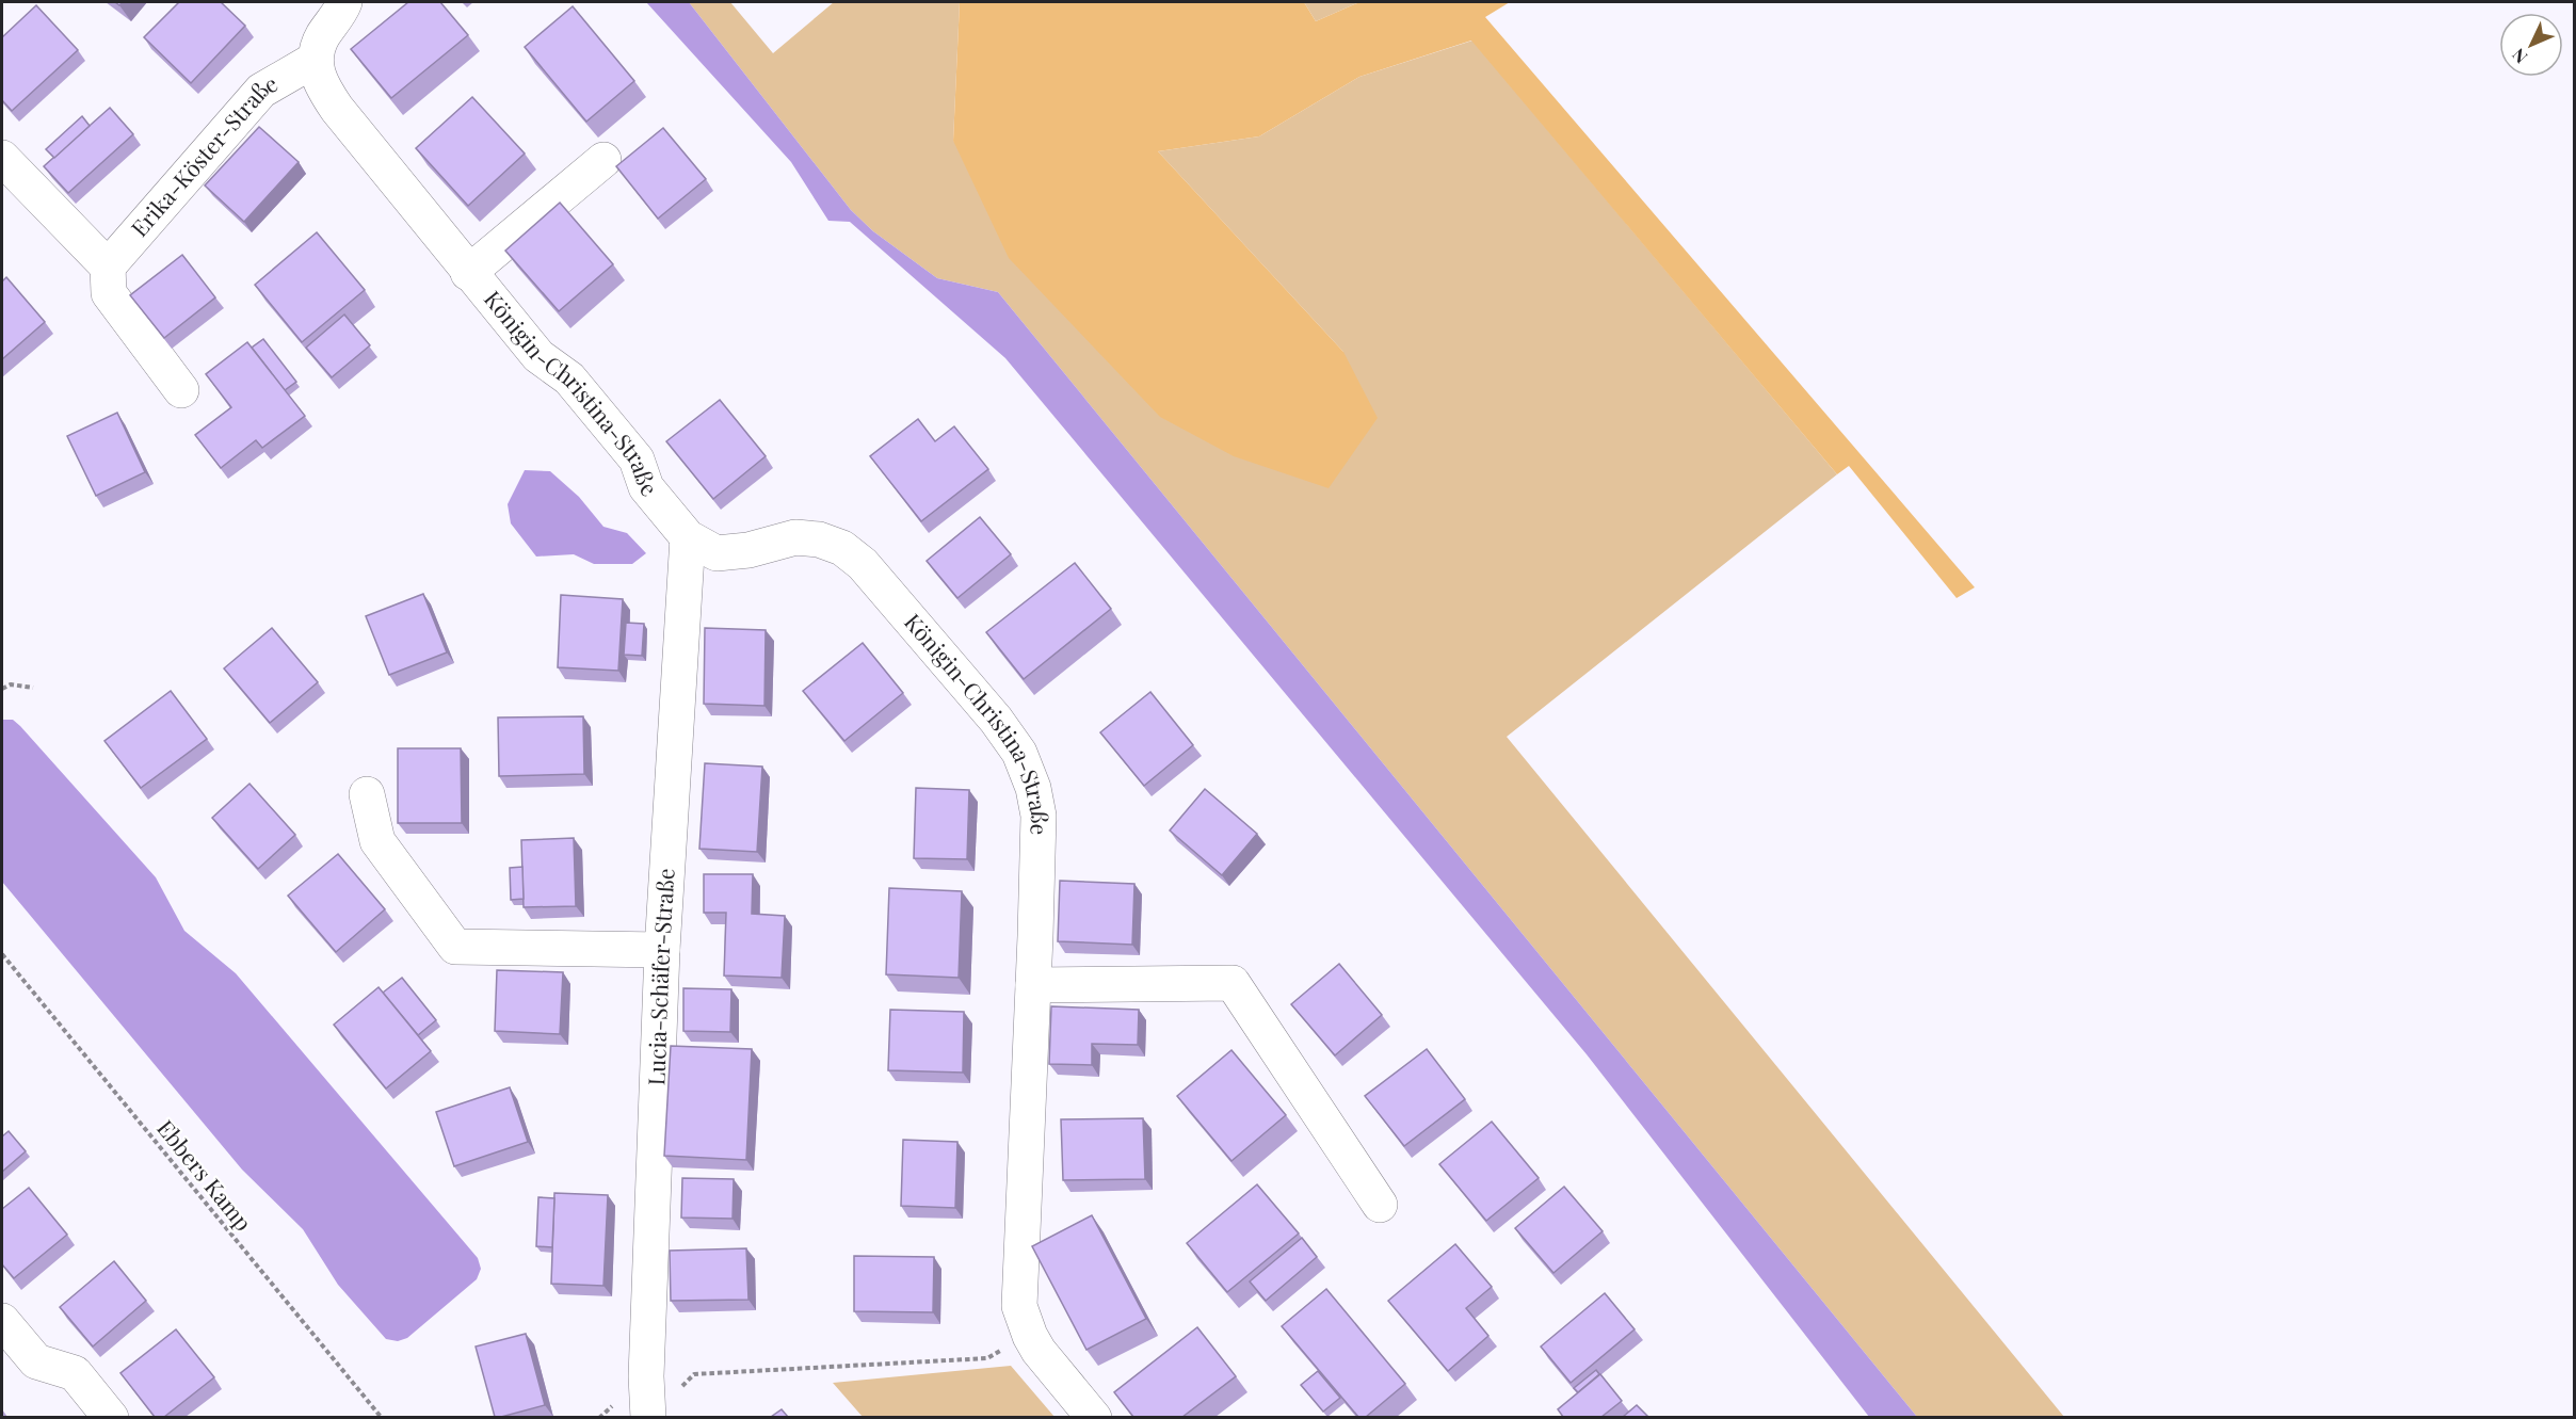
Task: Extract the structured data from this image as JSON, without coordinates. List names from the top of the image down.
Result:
{
  "streets": {
    "street": ["Erika-Köster-Straße", "Königin-Christina-Straße", "Lucia-Schäfer-Straße"],
    "path": ["Ebbers Kamp"]
  },
  "crossings": [
    ["Erika-Köster-Straße", "Königin-Christina-Straße"],
    ["Königin-Christina-Straße", "Lucia-Schäfer-Straße"]
  ],
  "north": "bottom left"
}
